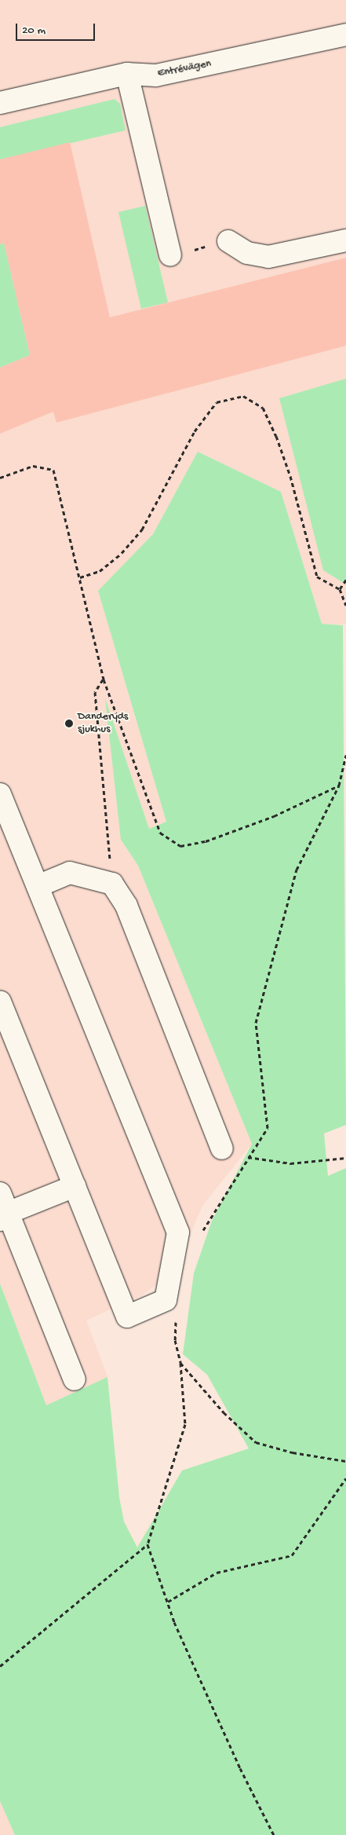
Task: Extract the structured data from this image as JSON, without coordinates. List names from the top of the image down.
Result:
{
  "streets": {
    "street": ["Entrévägen"]
  },
  "places": ["Danderyds sjukhus"],
  "scale_bar": "20 m"
}
